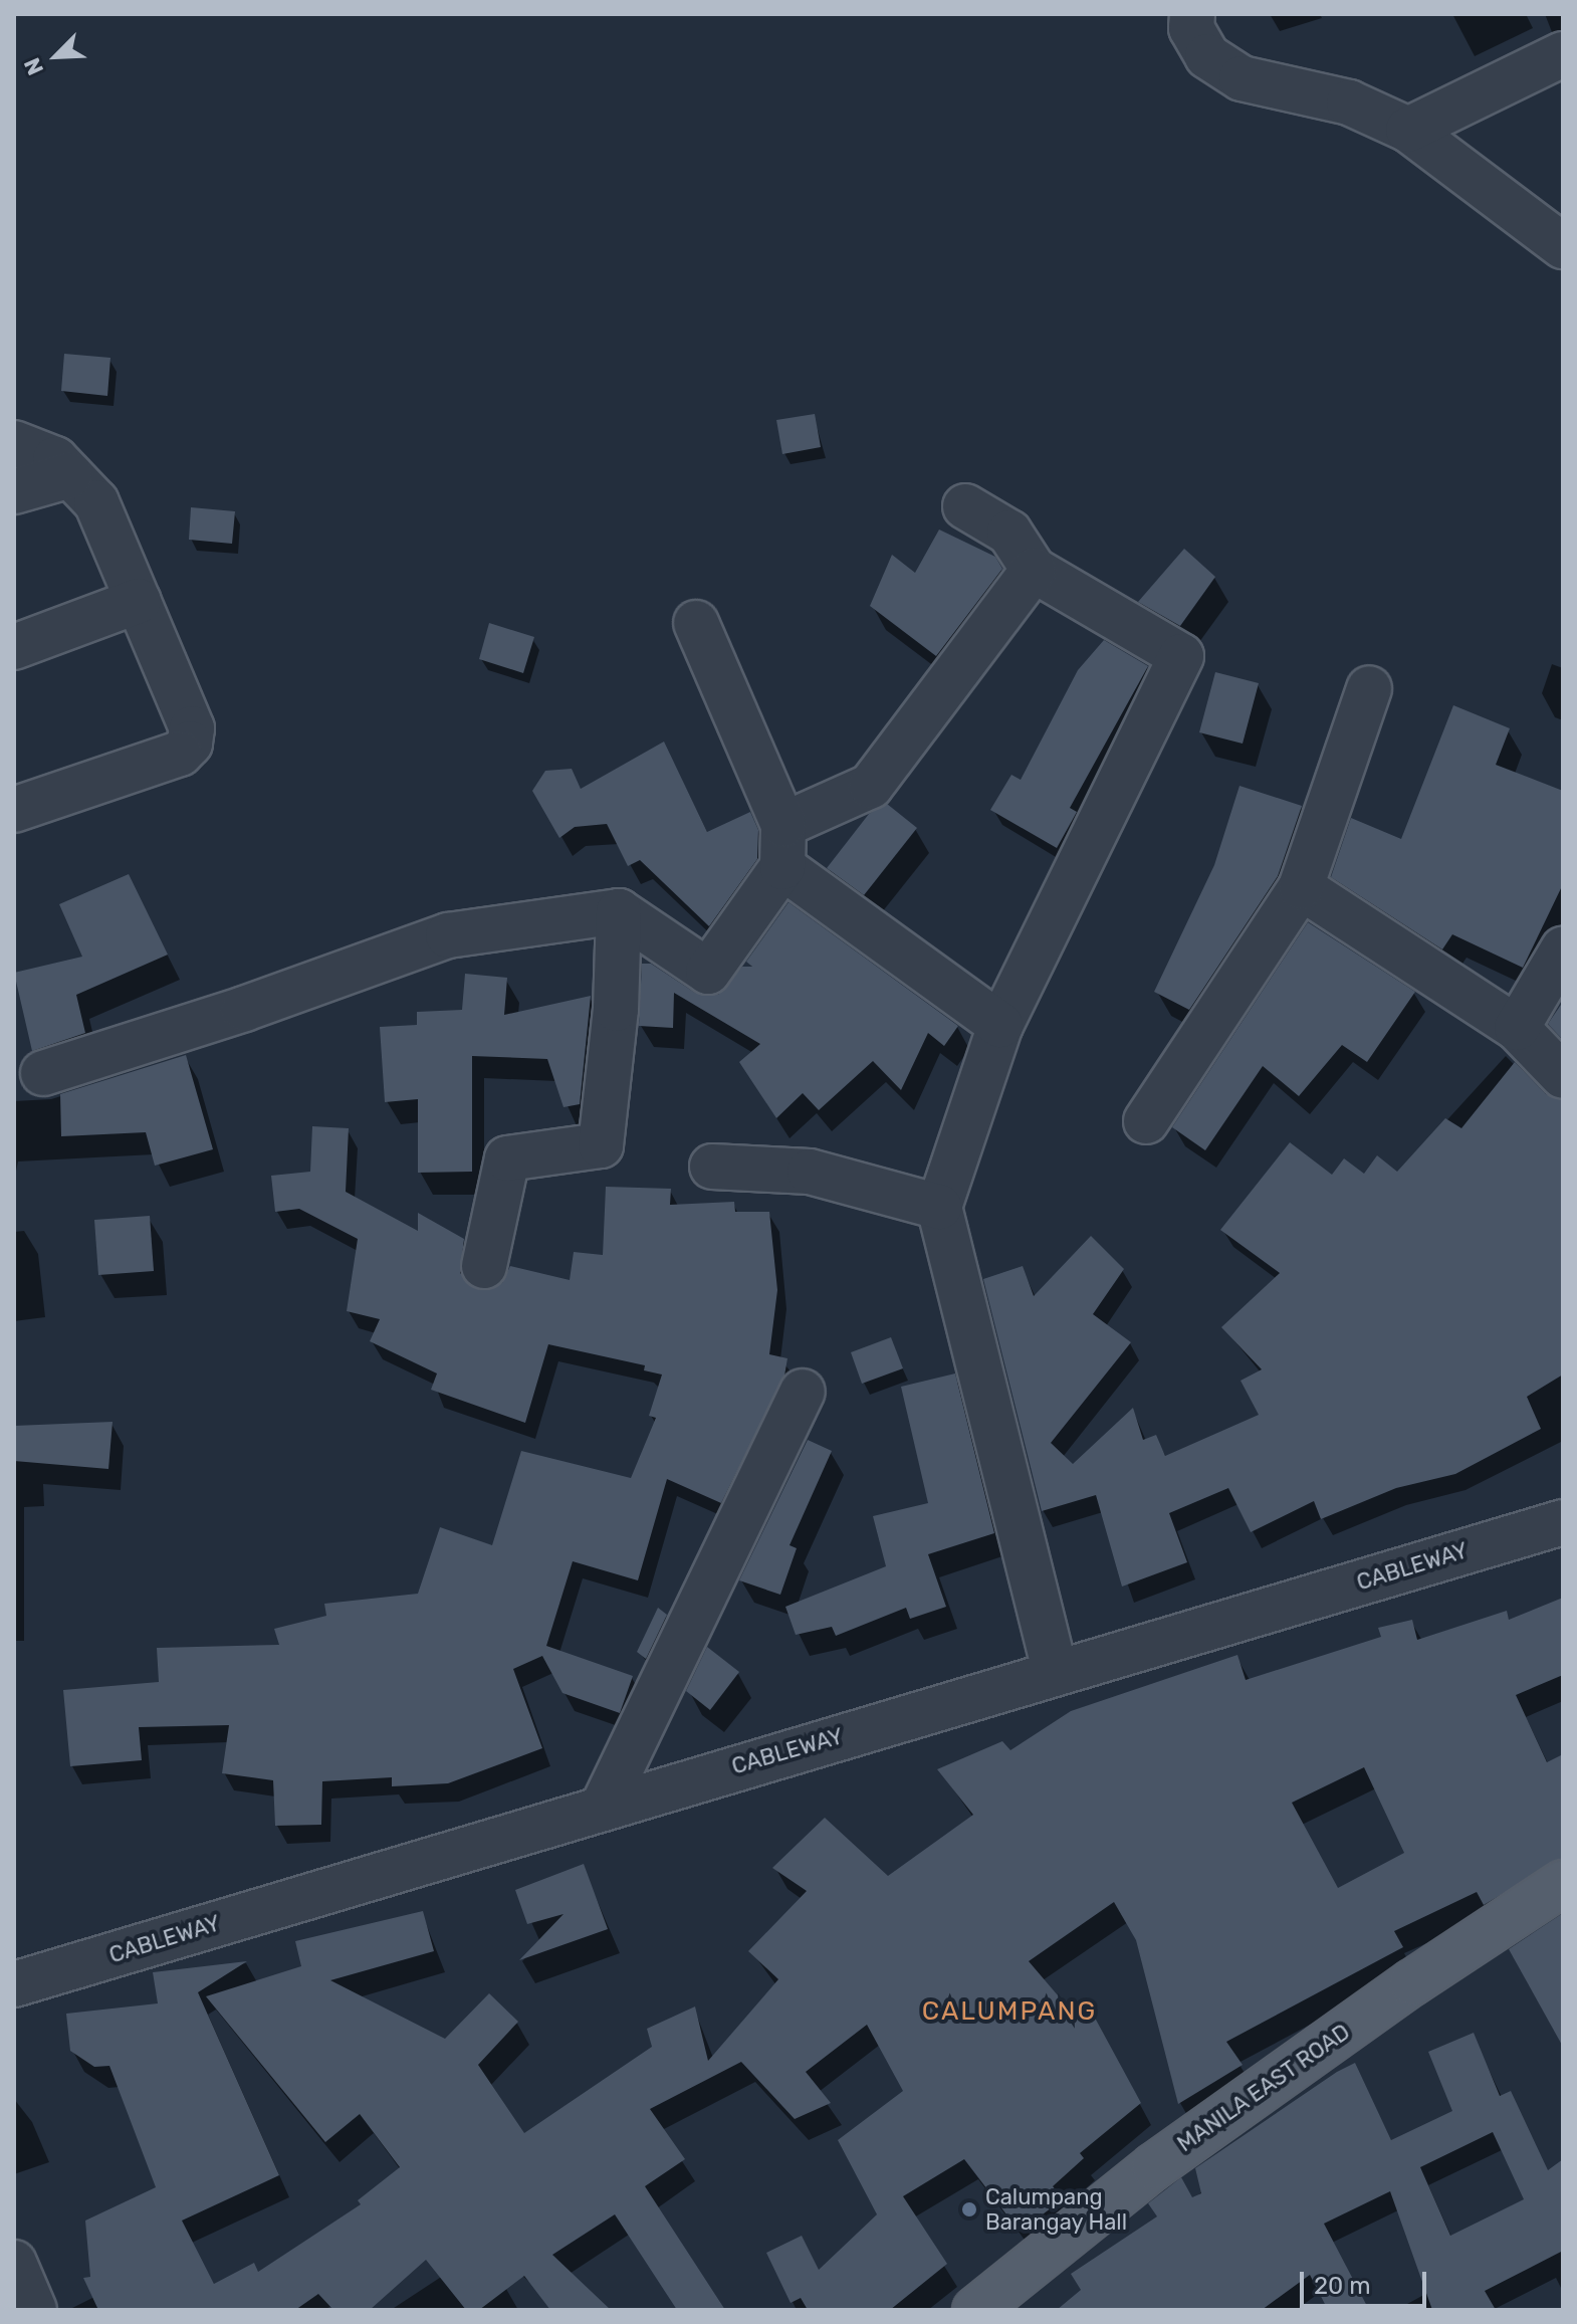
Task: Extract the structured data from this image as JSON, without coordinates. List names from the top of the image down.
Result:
{
  "streets": {
    "main road": ["MANILA EAST ROAD"],
    "street": ["CABLEWAY"]
  },
  "districts": ["CALUMPANG"],
  "places": ["Calumpang Barangay Hall"],
  "scale_bar": "20 m",
  "north": "bottom left"
}
